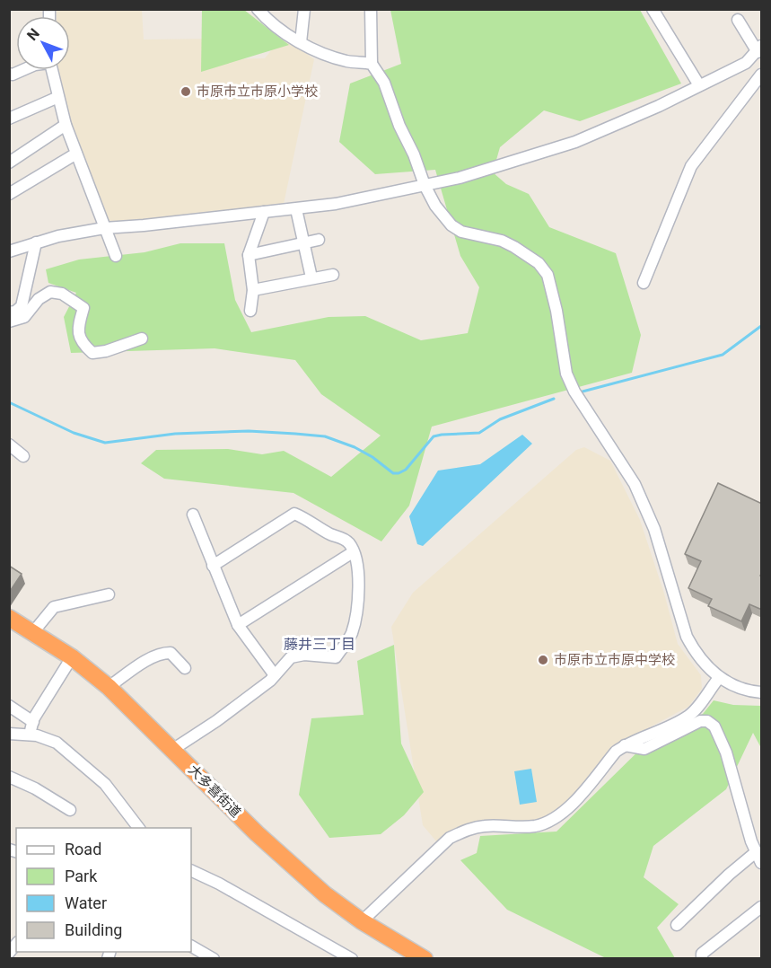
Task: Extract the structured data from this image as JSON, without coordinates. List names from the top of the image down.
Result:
{
  "streets": {
    "highway": ["大多喜街道"]
  },
  "districts": ["藤井三丁目"],
  "places": ["市原市立市原小学校", "市原市立市原中学校"],
  "legend": [
    "Road",
    "Park",
    "Water",
    "Building"
  ],
  "north": "top left"
}
